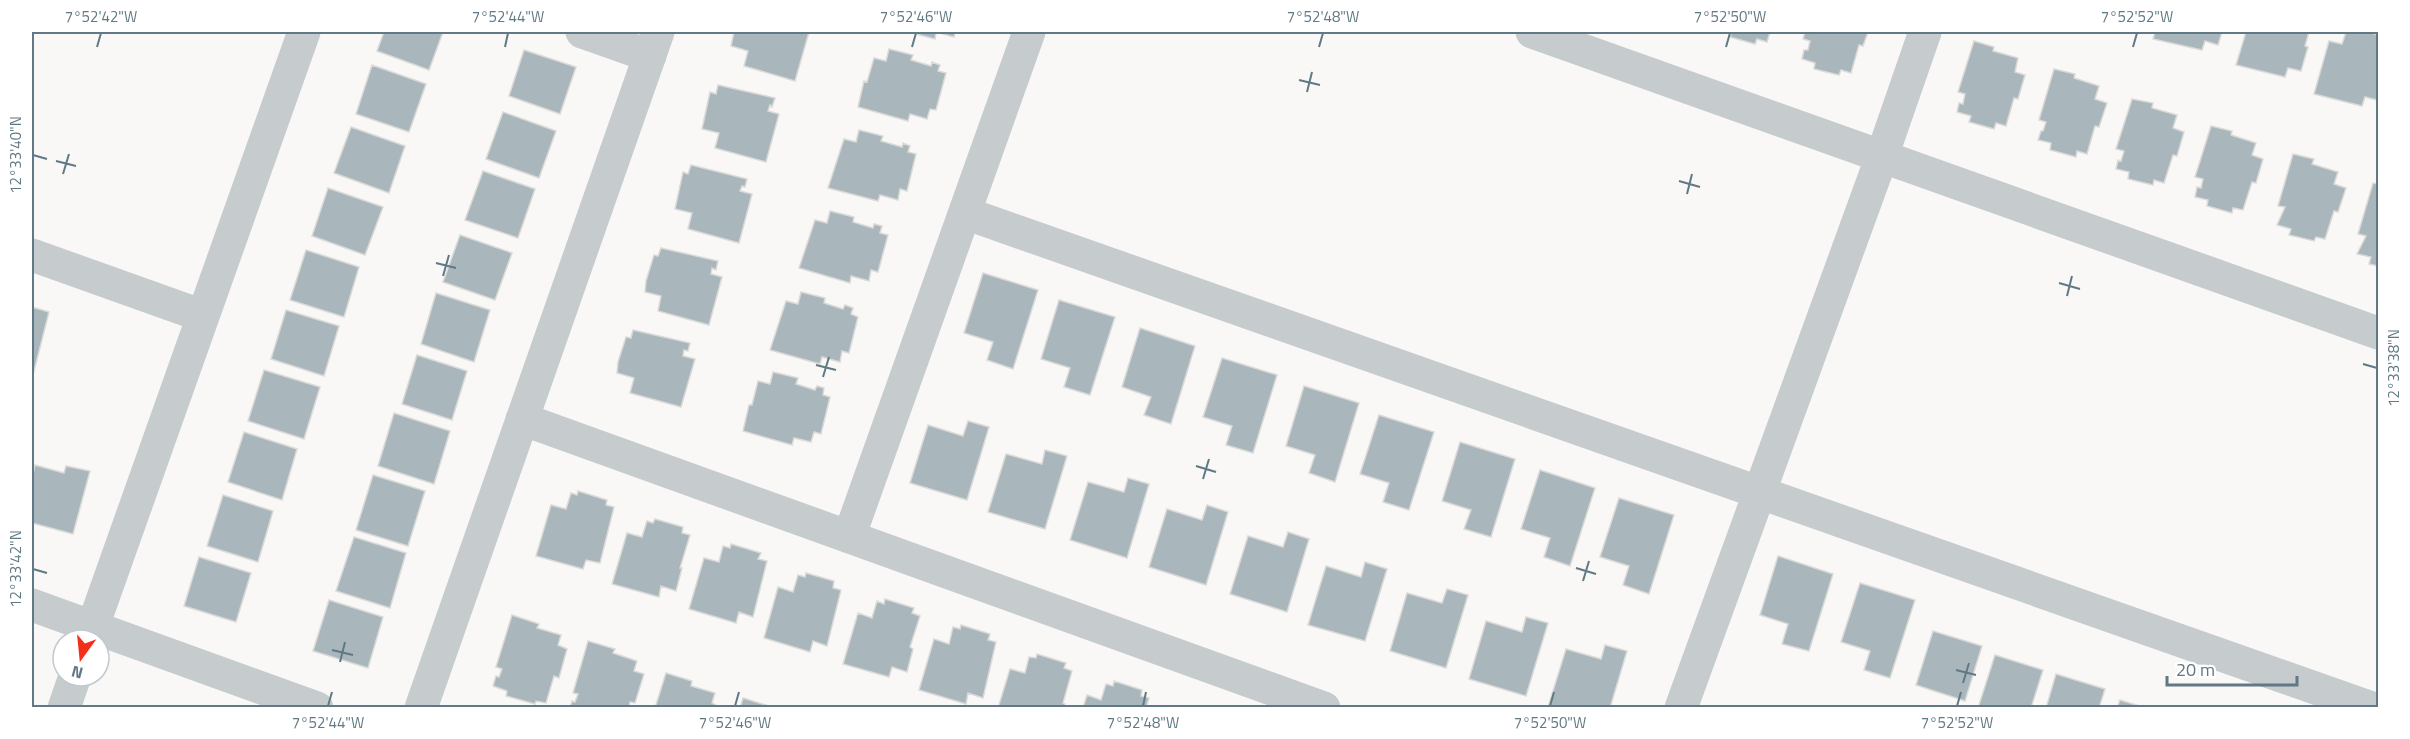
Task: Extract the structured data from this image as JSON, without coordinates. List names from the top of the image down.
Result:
{
  "scale_bar": "20 m",
  "north": "bottom",
  "coordinates": [
    "7°52'42\"W",
    "7°52'44\"W",
    "7°52'46\"W",
    "7°52'48\"W",
    "7°52'50\"W",
    "7°52'52\"W",
    "12°33'40\"N",
    "12°33'38\"N",
    "12°33'42\"N"
  ]
}
